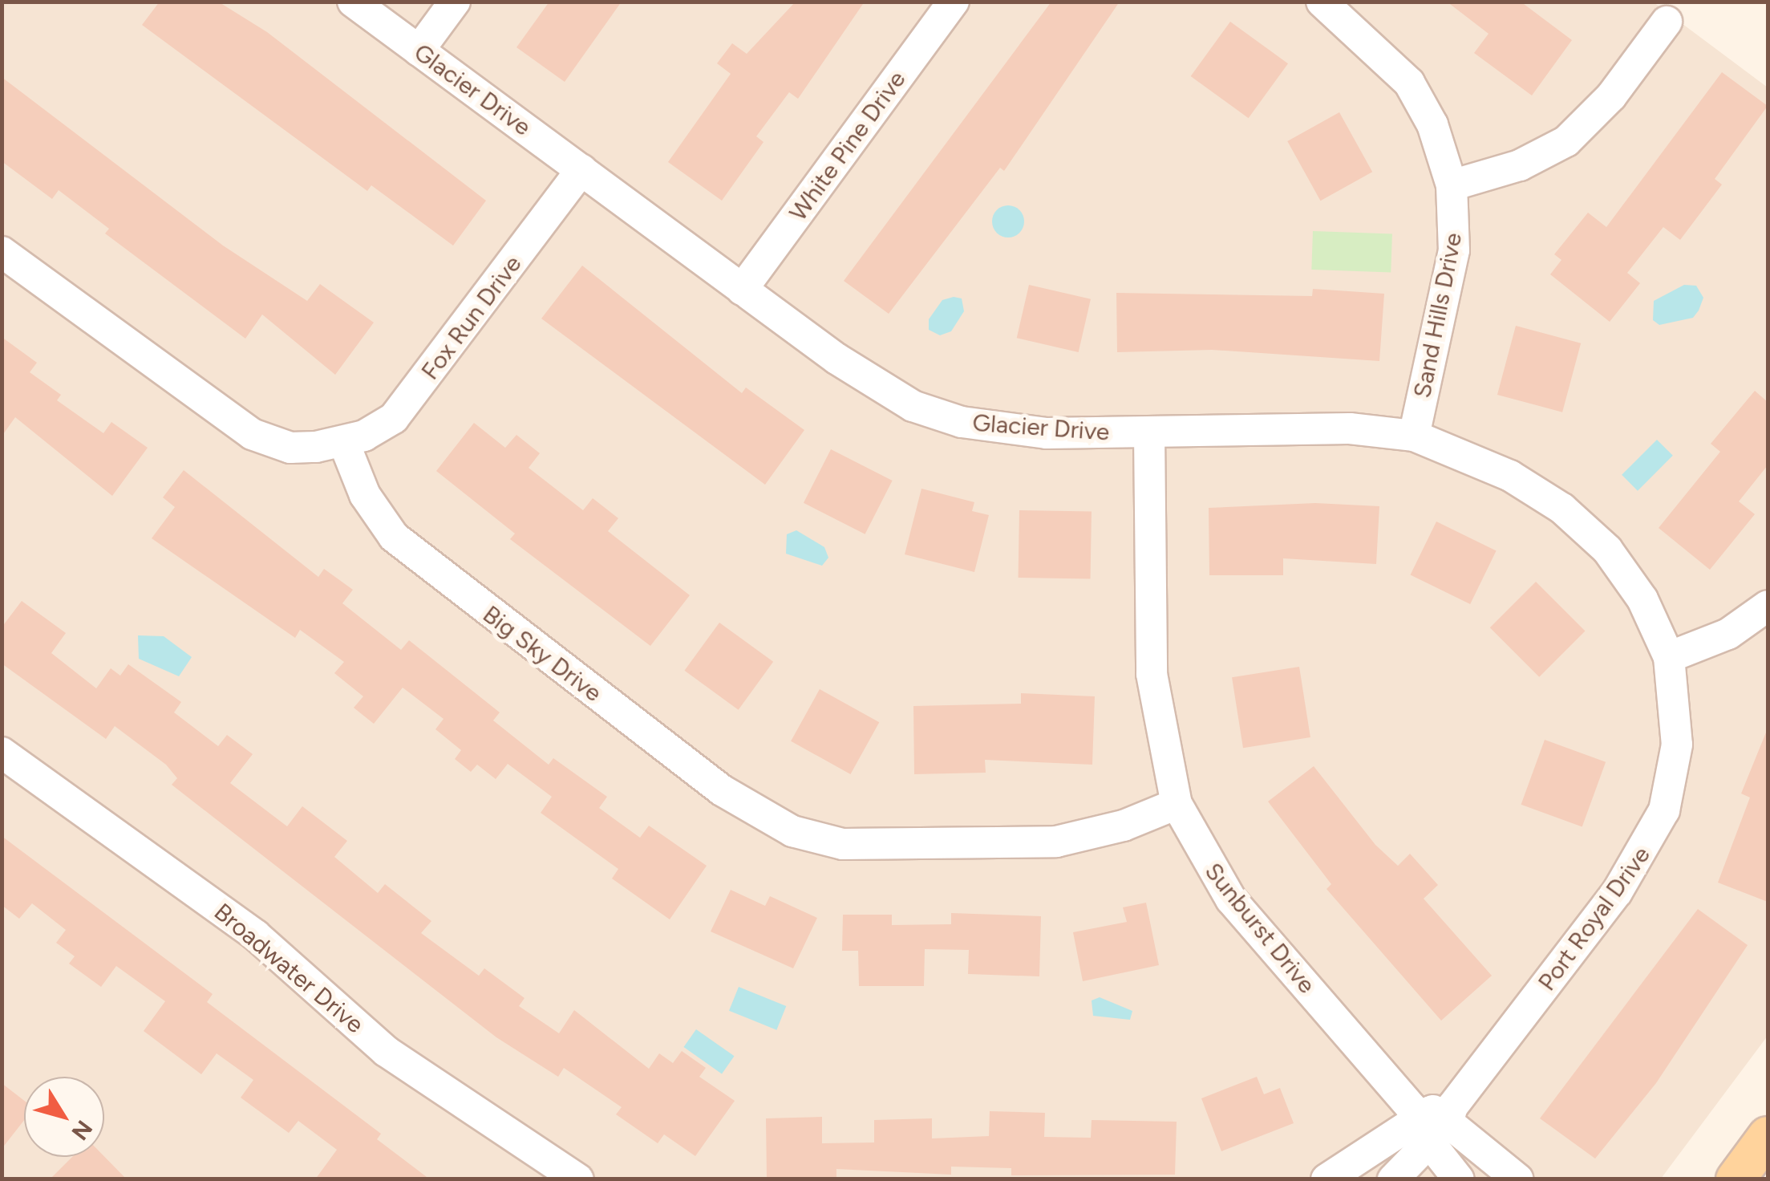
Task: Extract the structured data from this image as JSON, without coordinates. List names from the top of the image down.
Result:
{
  "streets": {
    "street": [
      "Glacier Drive",
      "White Pine Drive",
      "Sand Hills Drive",
      "Fox Run Drive",
      "Big Sky Drive",
      "Port Royal Drive",
      "Sunburst Drive",
      "Broadwater Drive"
    ]
  },
  "crossings": [
    ["Glacier Drive", "White Pine Drive"],
    ["Glacier Drive", "Sand Hills Drive"],
    ["Glacier Drive", "Fox Run Drive"],
    ["Glacier Drive", "Port Royal Drive"],
    ["Glacier Drive", "Sunburst Drive"],
    ["Fox Run Drive", "Big Sky Drive"],
    ["Big Sky Drive", "Sunburst Drive"],
    ["Port Royal Drive", "Sunburst Drive"]
  ],
  "north": "bottom right"
}
